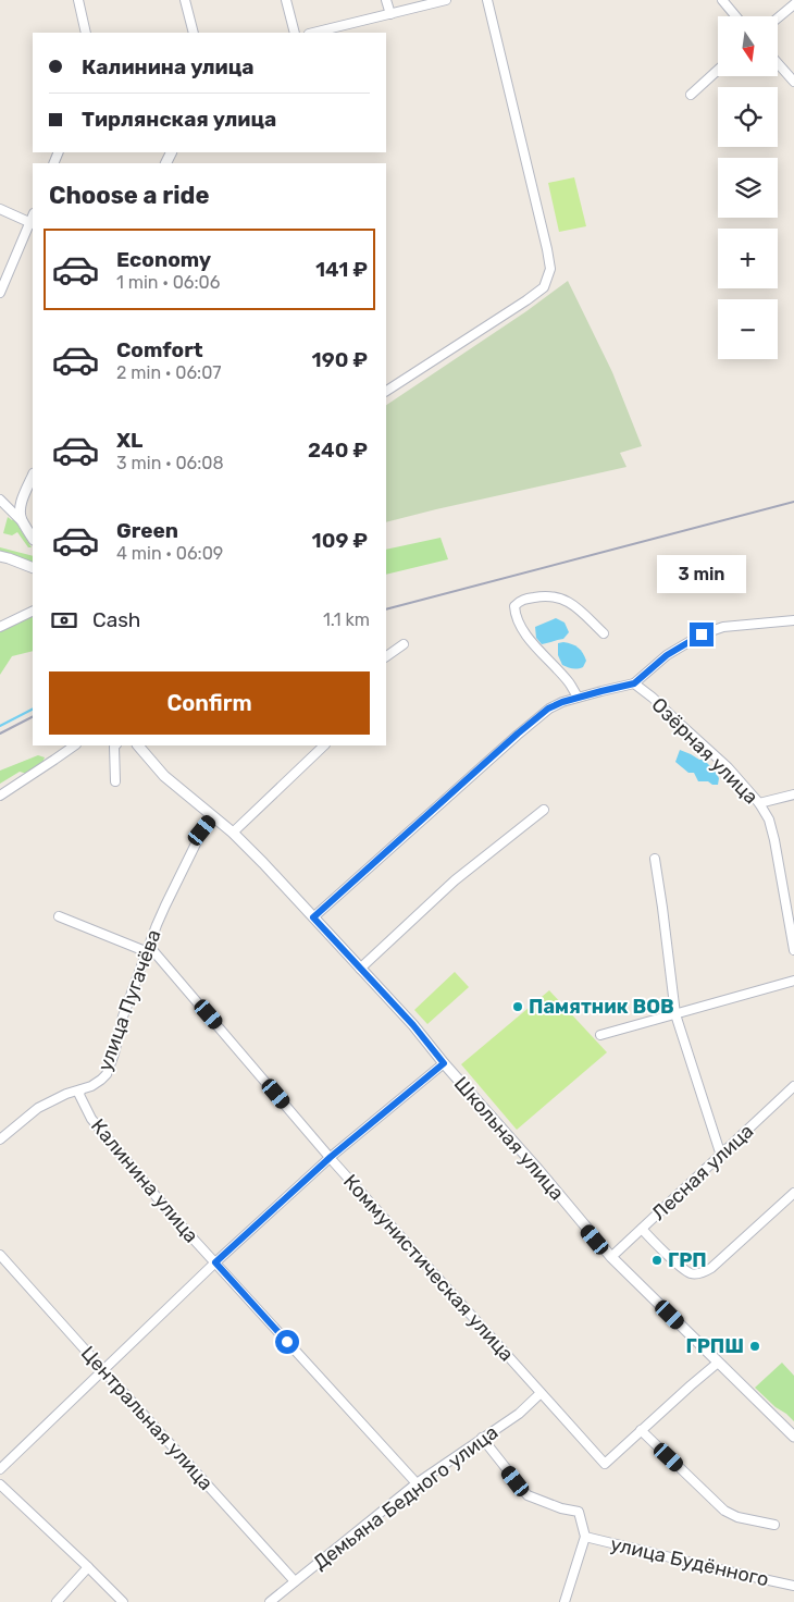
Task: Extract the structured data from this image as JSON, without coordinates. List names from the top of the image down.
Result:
{
  "streets": {
    "street": [
      "Озёрная улица",
      "улица Пугачёва",
      "Школьная улица",
      "Лесная улица",
      "Калинина улица",
      "Коммунистическая улица",
      "Центральная улица",
      "Демьяна Бедного улица",
      "улица Будённого"
    ]
  },
  "crossings": [
    ["улица Пугачёва", "Школьная улица"],
    ["улица Пугачёва", "Калинина улица"],
    ["улица Пугачёва", "Коммунистическая улица"],
    ["Школьная улица", "Лесная улица"],
    ["Калинина улица", "Демьяна Бедного улица"],
    ["Коммунистическая улица", "Демьяна Бедного улица"],
    ["Центральная улица", "Демьяна Бедного улица"],
    ["Демьяна Бедного улица", "улица Будённого"]
  ],
  "places": ["Памятник ВОВ", "ГРП", "ГРПШ"],
  "north": "bottom",
  "page": {
    "map_buttons": ["+", "−"],
    "banner": ["Калинина улица", "Тирлянская улица"],
    "heading": "Choose a ride",
    "list": [
      {
        "name": "Economy",
        "note": "1 min · 06:06",
        "value": "141 ₽"
      },
      {
        "name": "Comfort",
        "note": "2 min · 06:07",
        "value": "190 ₽"
      },
      {
        "name": "XL",
        "note": "3 min · 06:08",
        "value": "240 ₽"
      },
      {
        "name": "Green",
        "note": "4 min · 06:09",
        "value": "109 ₽"
      }
    ],
    "bubble": "3 min",
    "pay": ["Cash", "1.1 km"],
    "buttons": "Confirm"
  }
}
